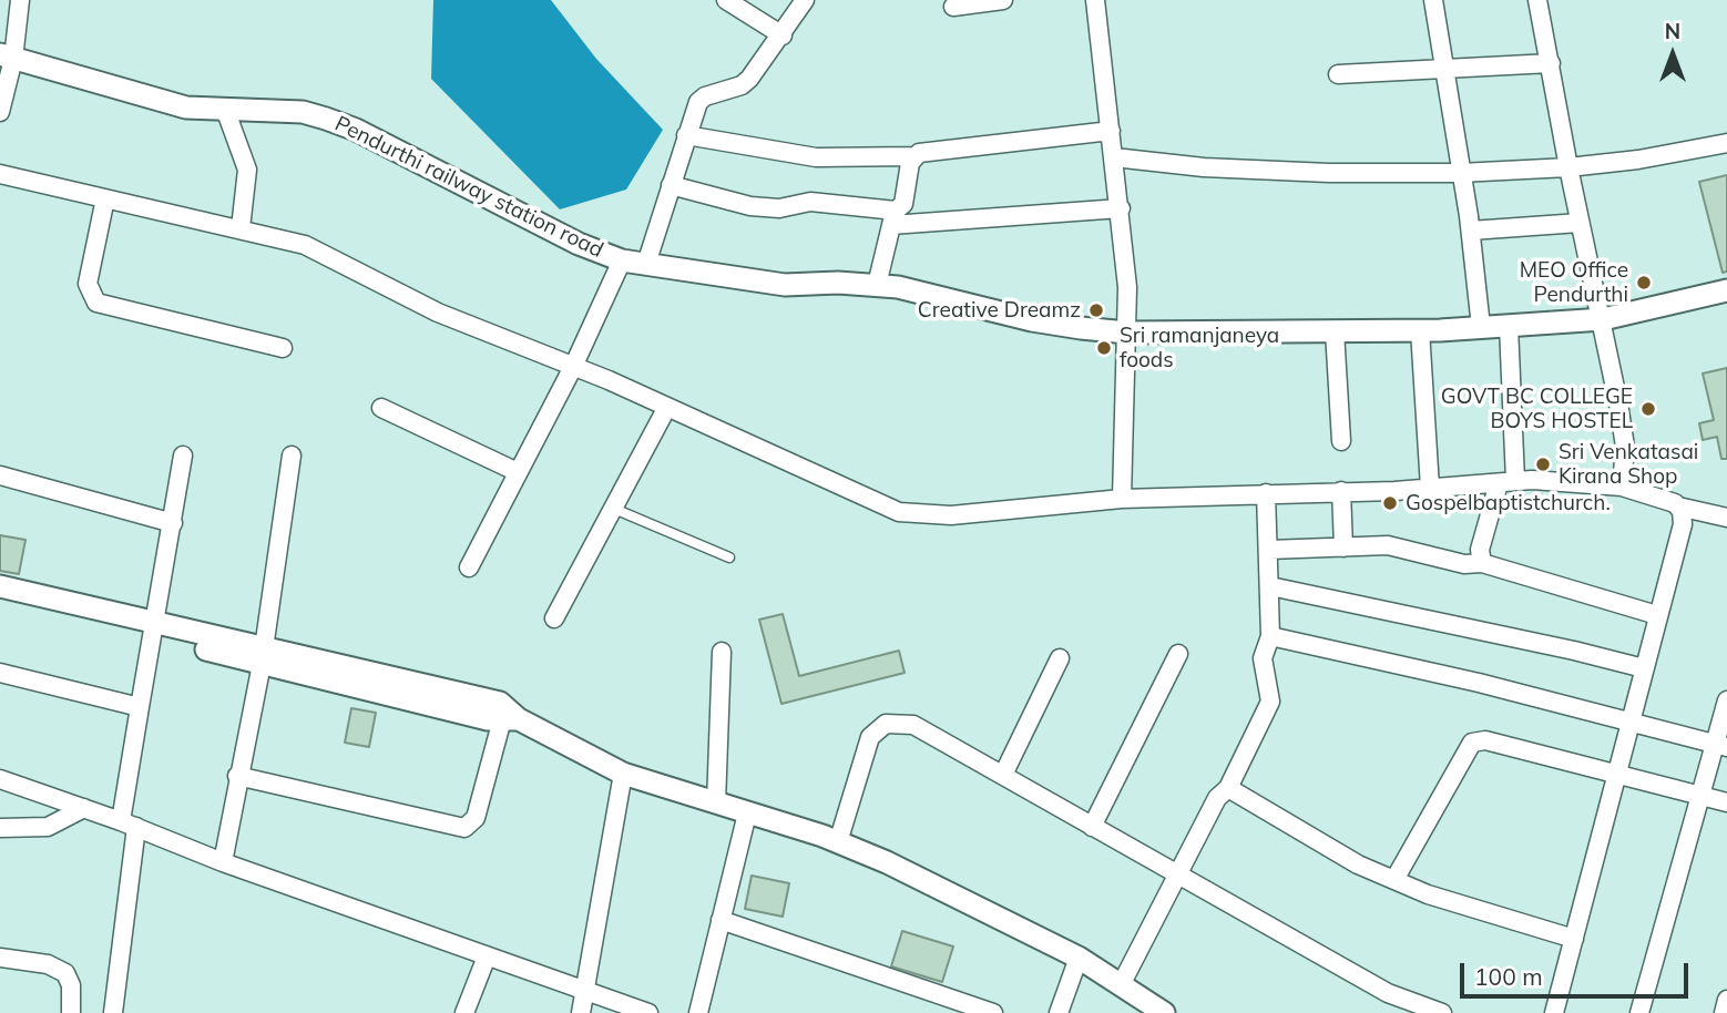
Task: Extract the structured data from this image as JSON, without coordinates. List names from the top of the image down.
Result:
{
  "streets": {
    "street": ["Pendurthi railway station road"]
  },
  "places": [
    "MEO Office Pendurthi",
    "Creative Dreamz",
    "Sri ramanjaneya foods",
    "GOVT BC COLLEGE BOYS HOSTEL",
    "Sri Venkatasai Kirana Shop",
    "Gospelbaptistchurch."
  ],
  "scale_bar": "100 m",
  "north": "top"
}
